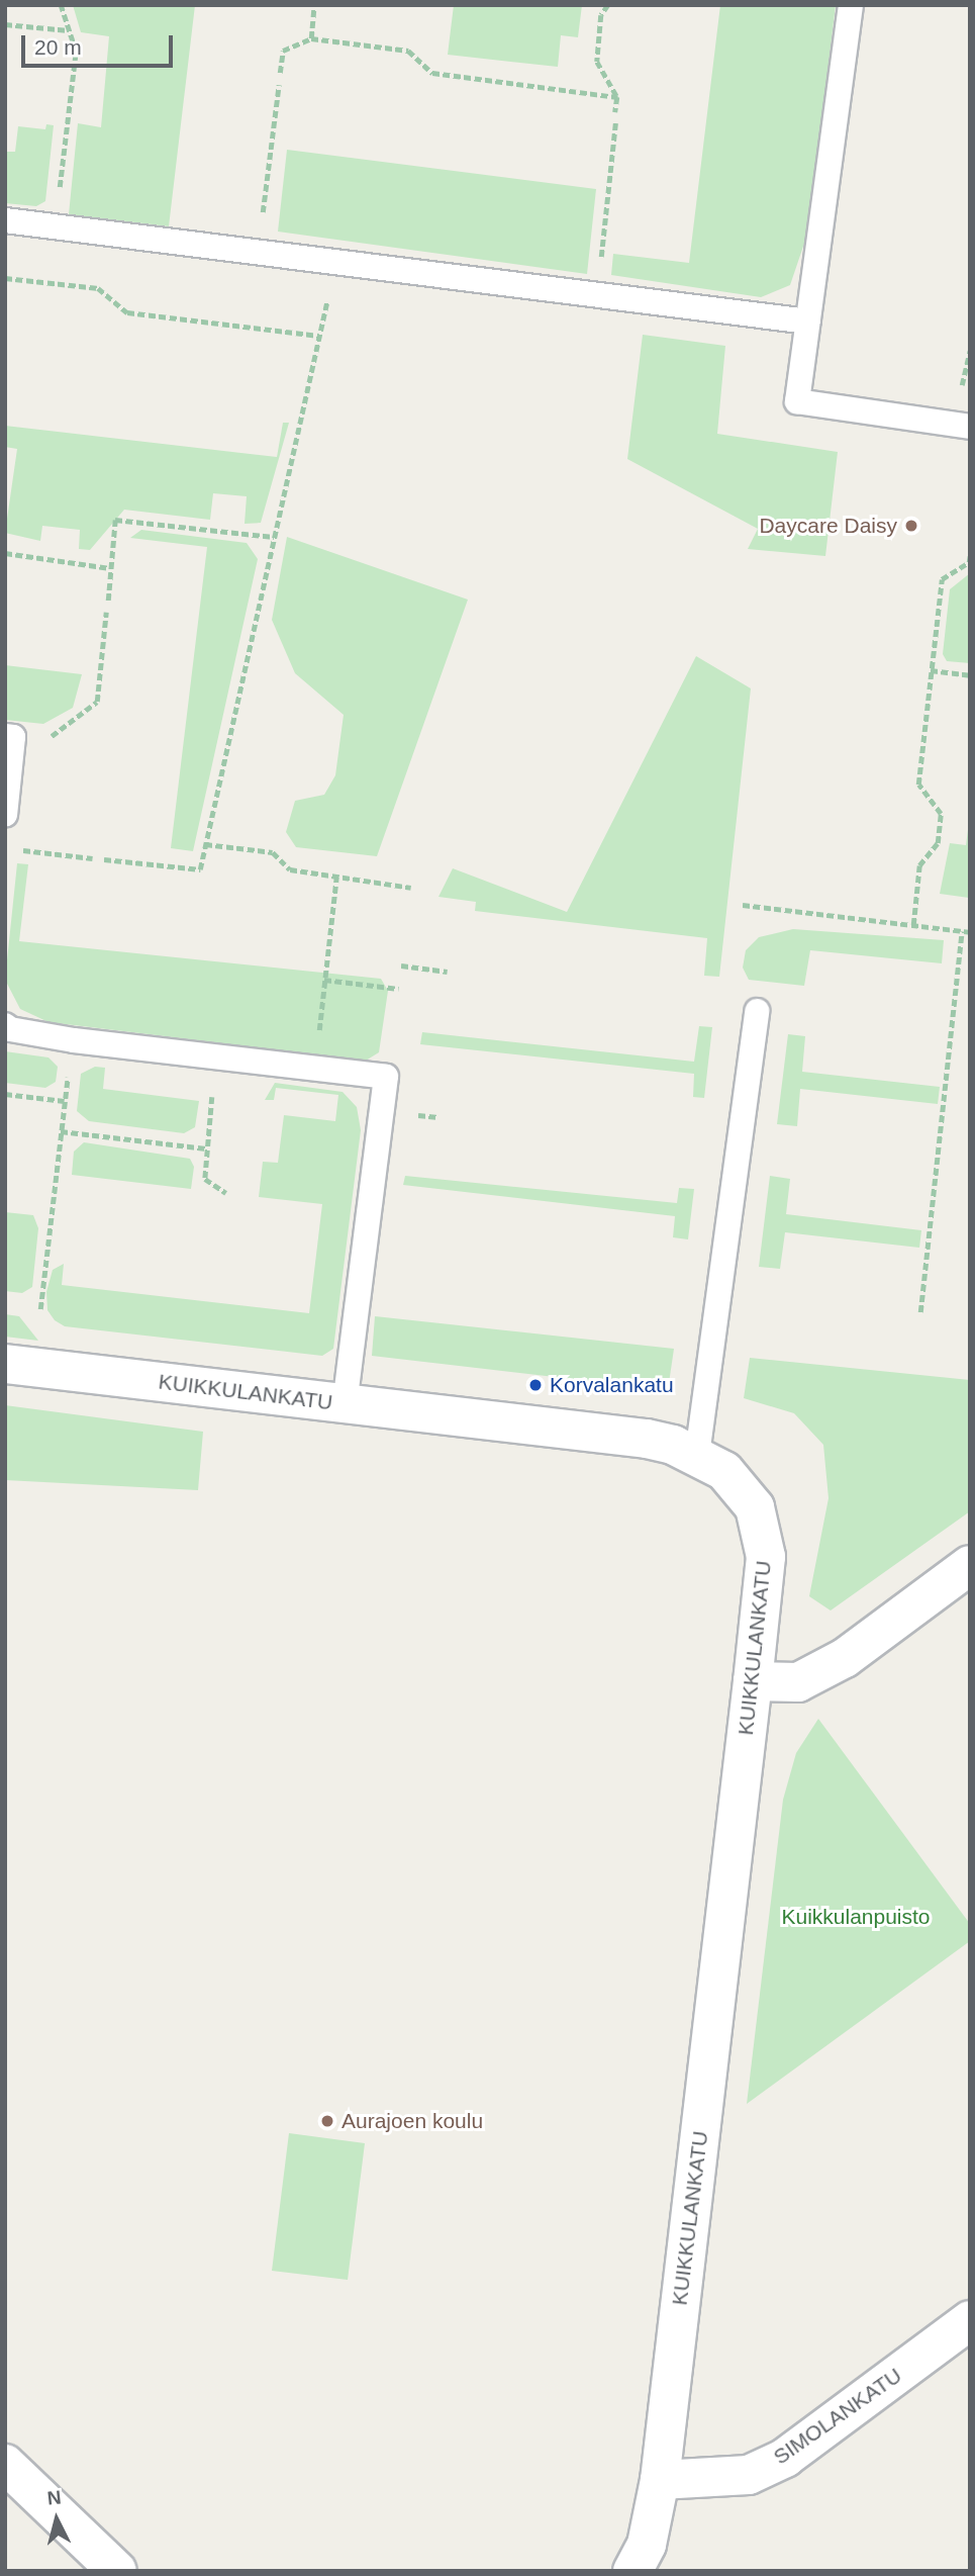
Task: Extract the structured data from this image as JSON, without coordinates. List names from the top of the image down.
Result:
{
  "streets": {
    "street": ["KUIKKULANKATU", "SIMOLANKATU"]
  },
  "crossings": [
    ["KUIKKULANKATU", "SIMOLANKATU"]
  ],
  "parks": ["Kuikkulanpuisto"],
  "places": ["Daycare Daisy", "Korvalankatu", "Aurajoen koulu"],
  "scale_bar": "20 m",
  "north": "top"
}
